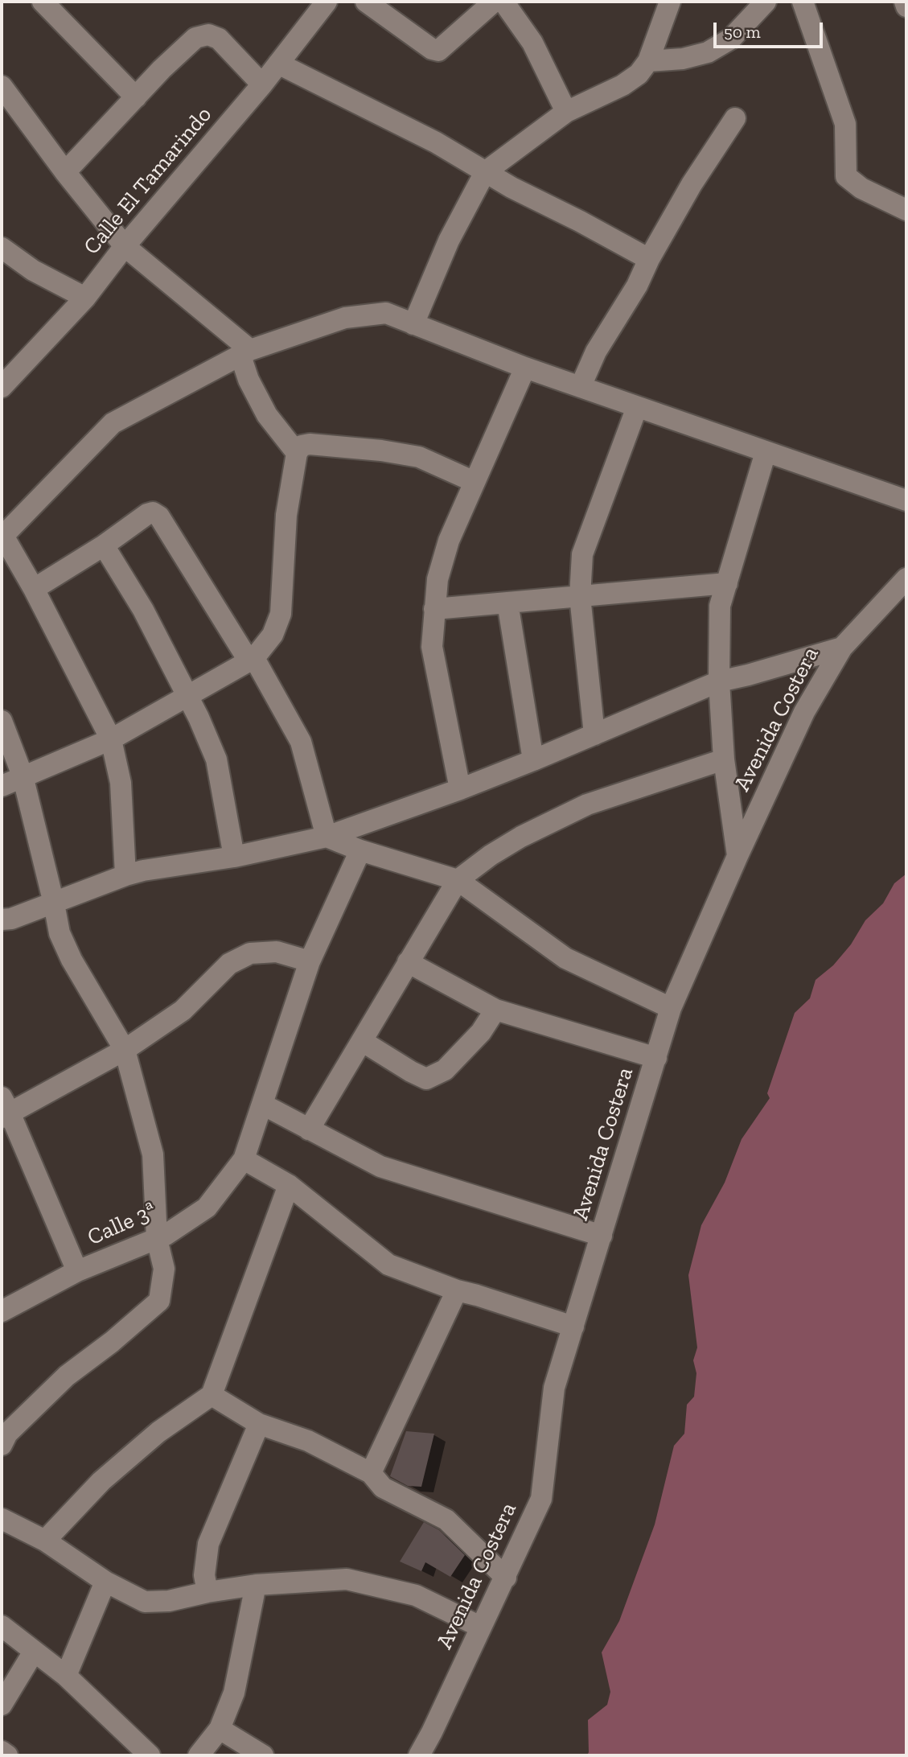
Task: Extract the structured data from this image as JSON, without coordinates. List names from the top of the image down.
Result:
{
  "streets": {
    "street": ["Calle El Tamarindo", "Avenida Costera", "Calle 3ª"]
  },
  "scale_bar": "50 m"
}
